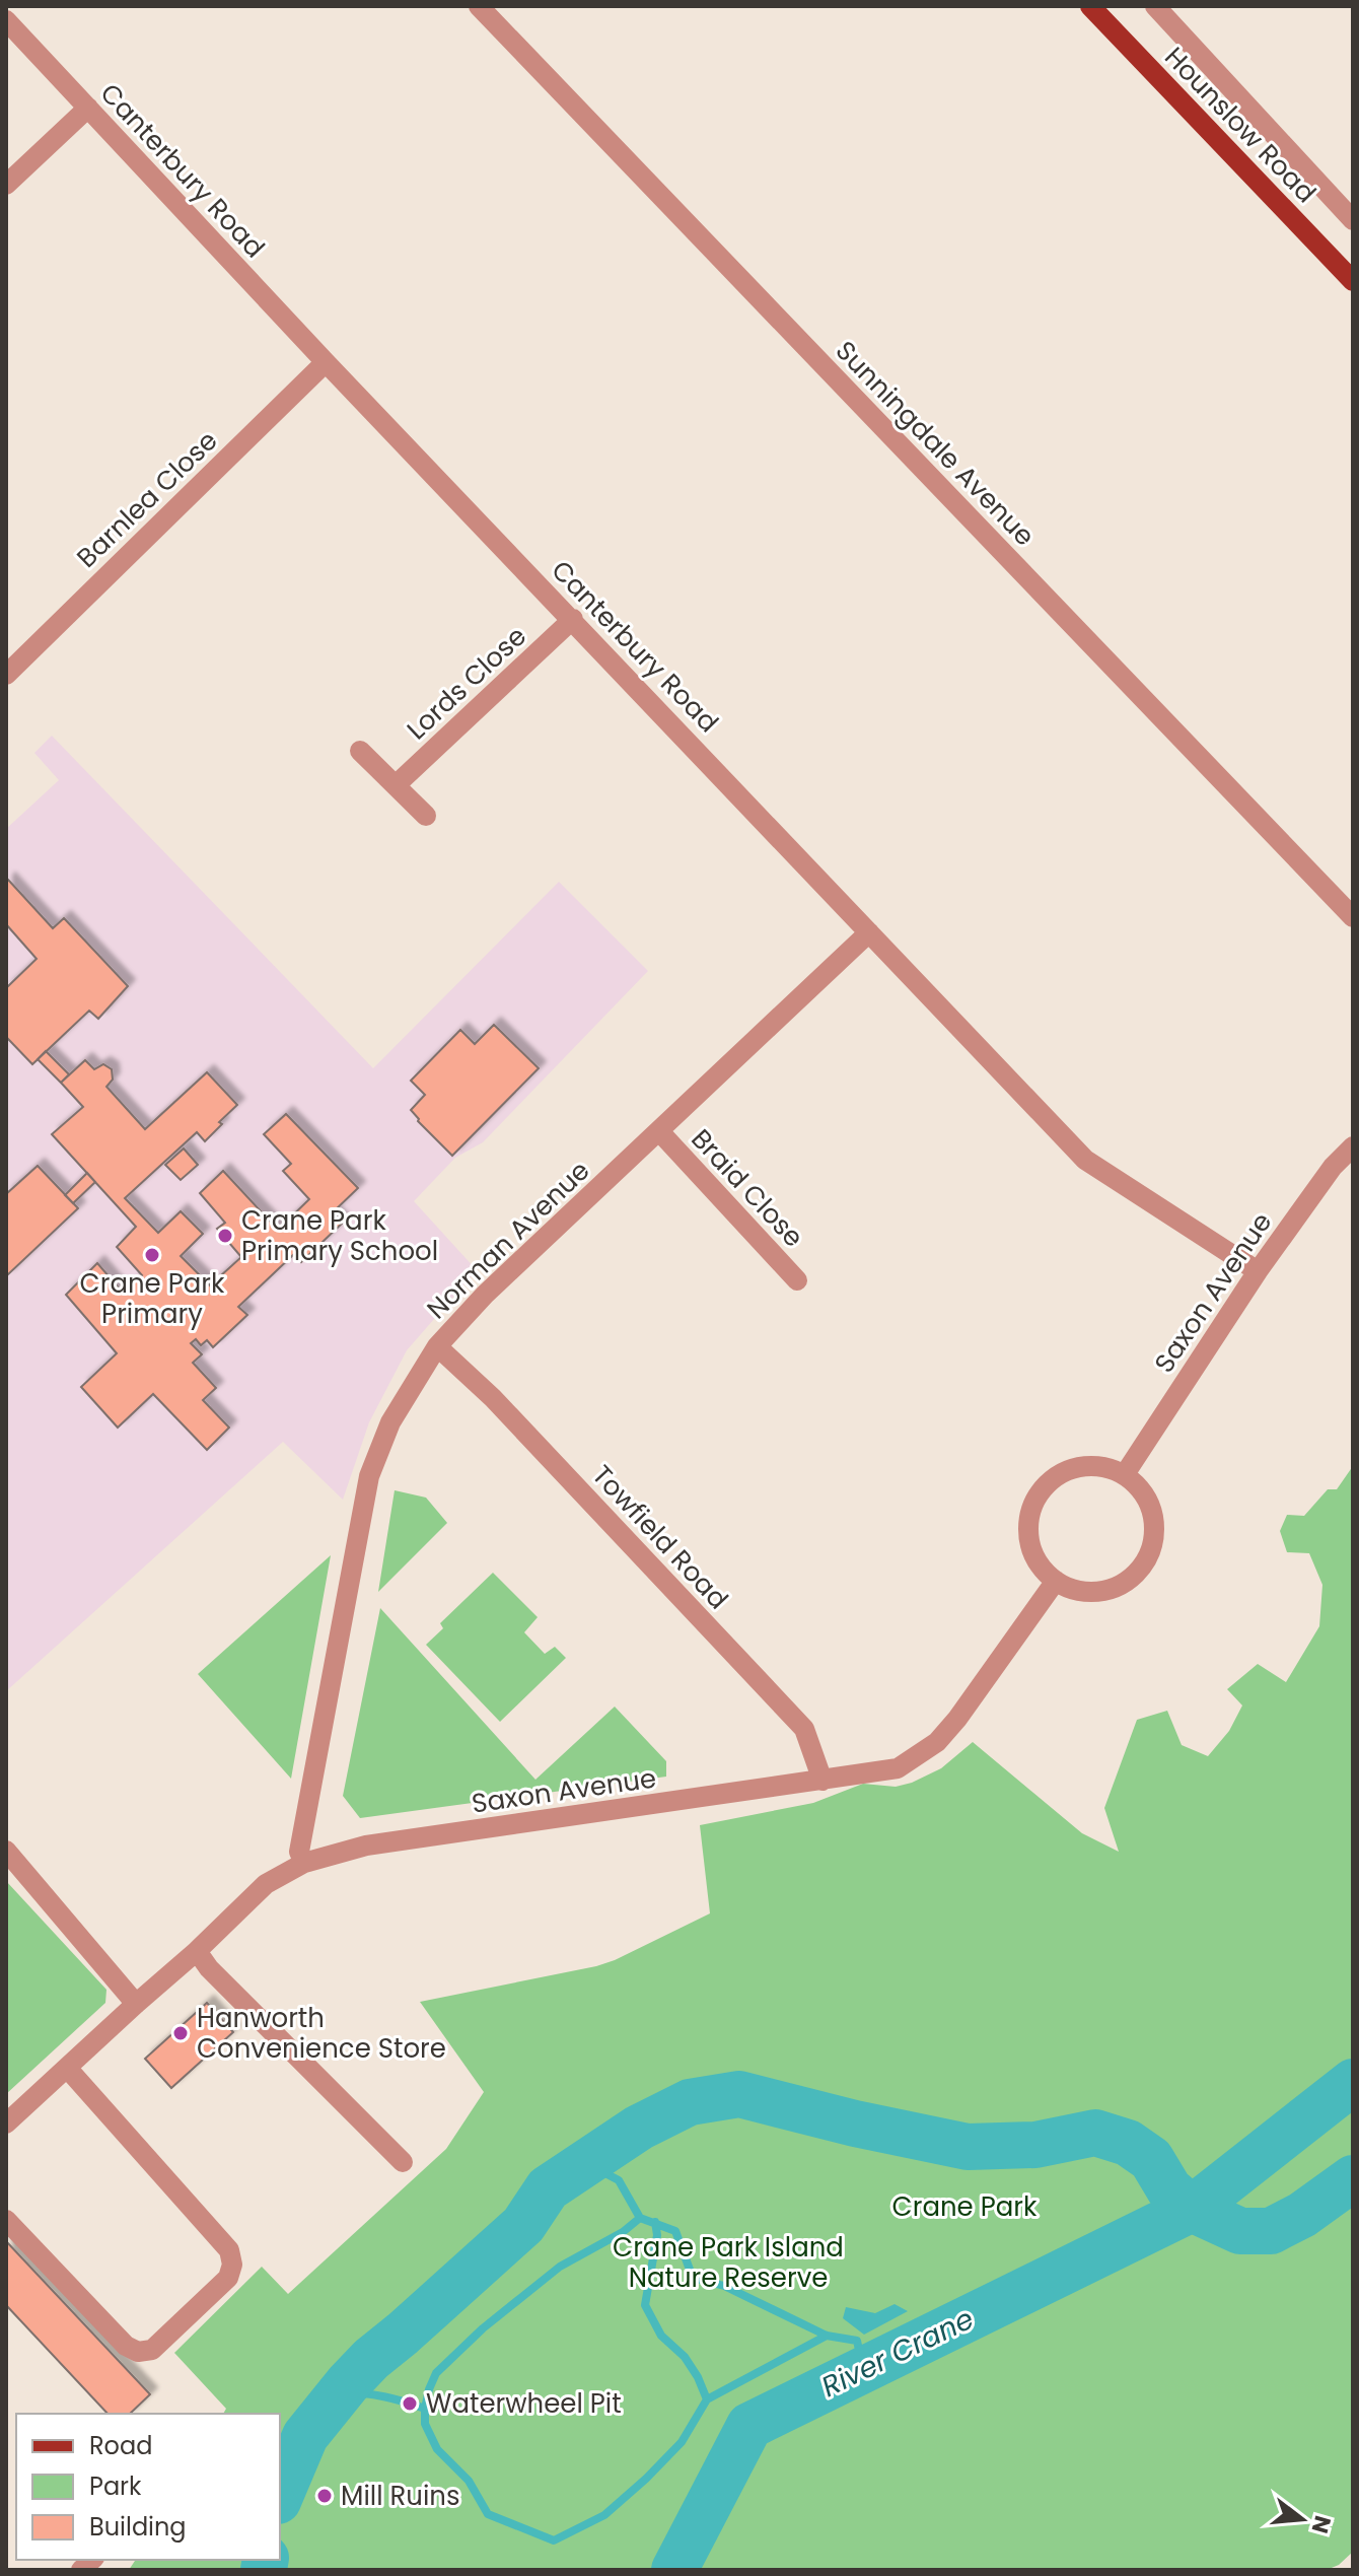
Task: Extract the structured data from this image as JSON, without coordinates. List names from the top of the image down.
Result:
{
  "streets": {
    "main road": ["Hounslow Road"],
    "street": [
      "Canterbury Road",
      "Sunningdale Avenue",
      "Barnlea Close",
      "Lords Close",
      "Braid Close",
      "Norman Avenue",
      "Saxon Avenue",
      "Towfield Road"
    ]
  },
  "crossings": [
    ["Canterbury Road", "Barnlea Close"],
    ["Canterbury Road", "Lords Close"],
    ["Canterbury Road", "Norman Avenue"],
    ["Canterbury Road", "Saxon Avenue"],
    ["Braid Close", "Norman Avenue"],
    ["Norman Avenue", "Saxon Avenue"],
    ["Norman Avenue", "Towfield Road"],
    ["Saxon Avenue", "Towfield Road"]
  ],
  "water": ["River Crane"],
  "parks": ["Crane Park", "Crane Park Island Nature Reserve"],
  "places": [
    "Crane Park Primary School",
    "Crane Park Primary",
    "Hanworth Convenience Store",
    "Waterwheel Pit",
    "Mill Ruins"
  ],
  "legend": ["Road", "Park", "Building"],
  "north": "right"
}
